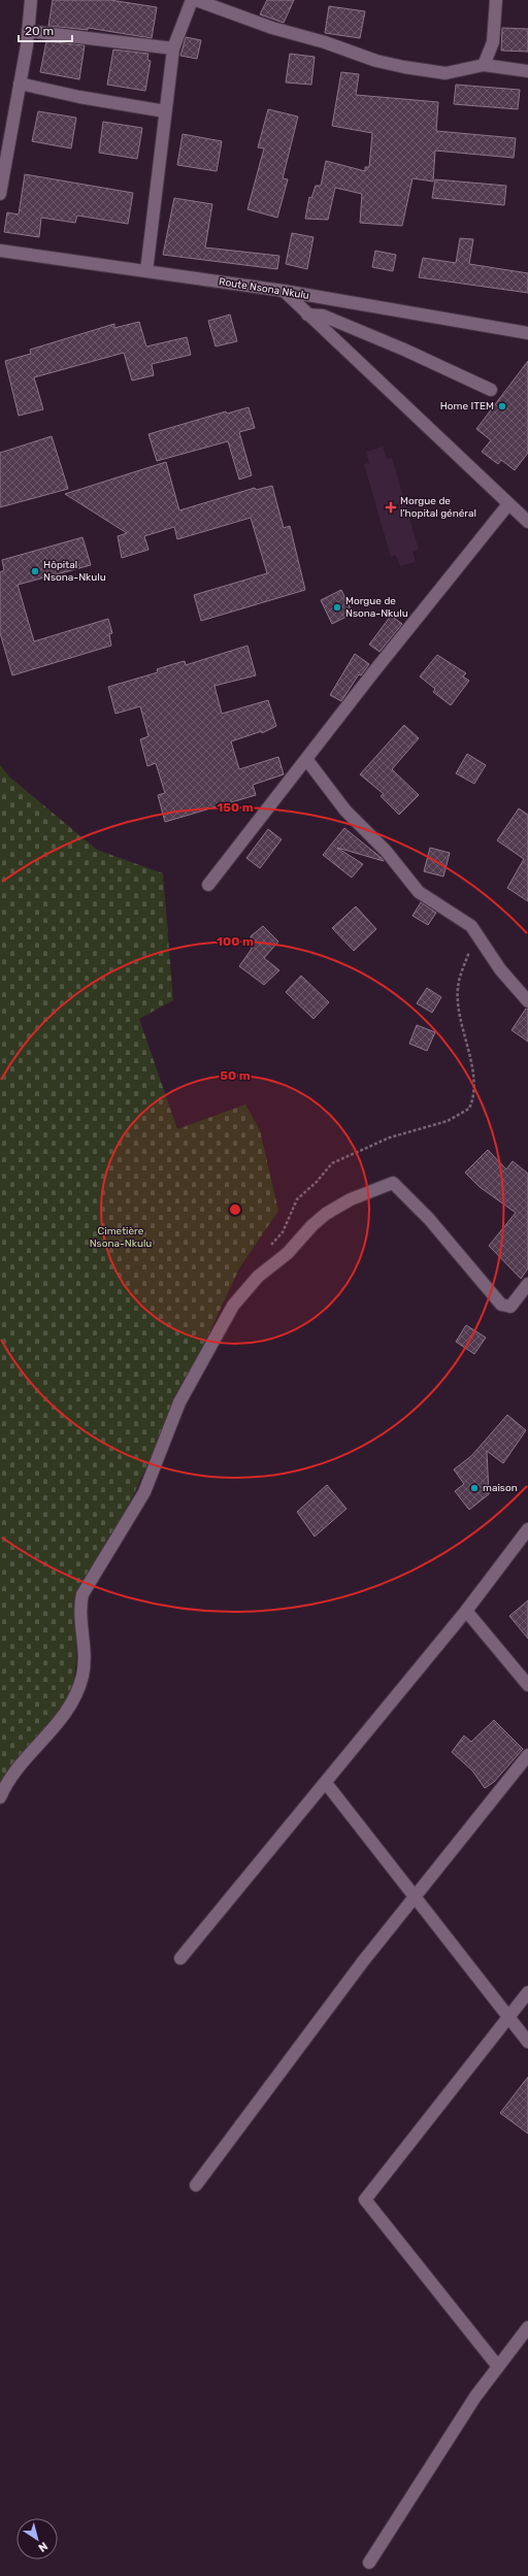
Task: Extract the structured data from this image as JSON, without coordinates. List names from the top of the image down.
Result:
{
  "streets": {
    "street": ["Route Nsona Nkulu"]
  },
  "parks": ["Cimetière Nsona-Nkulu"],
  "places": {
    "other": [
      "Home ITEM",
      "Hôpital Nsona-Nkulu",
      "Morgue de Nsona-Nkulu",
      "maison"
    ],
    "health": ["Morgue de l'hopital général"]
  },
  "scale_bar": "20 m",
  "north": "bottom right",
  "rings": ["150 m", "100 m", "50 m"]
}
